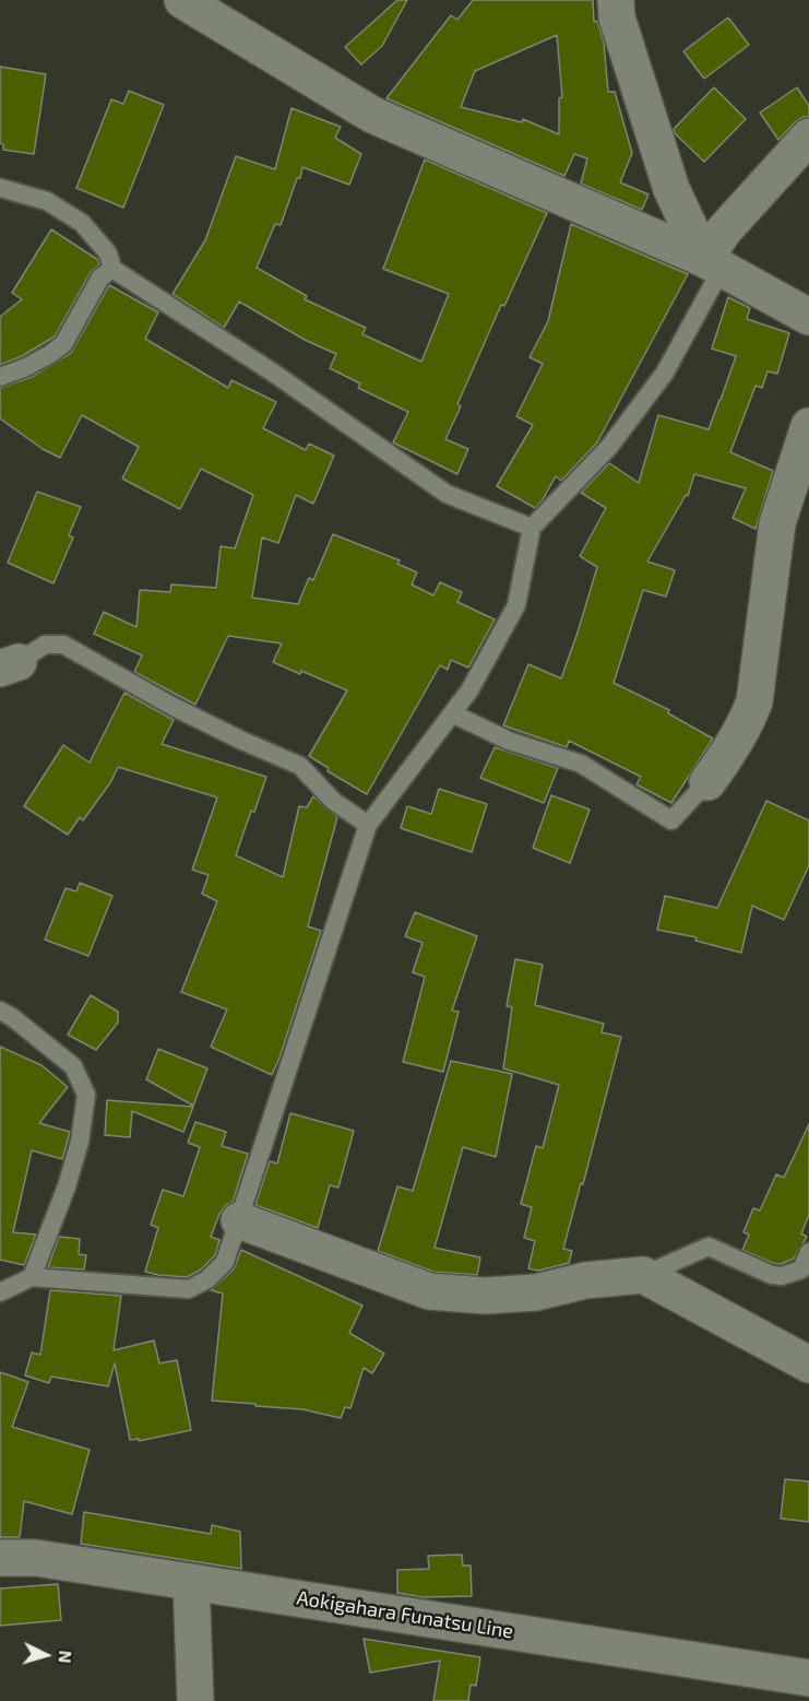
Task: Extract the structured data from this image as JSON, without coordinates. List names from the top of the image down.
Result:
{
  "streets": {
    "street": ["Aokigahara Funatsu Line"]
  },
  "north": "right"
}
